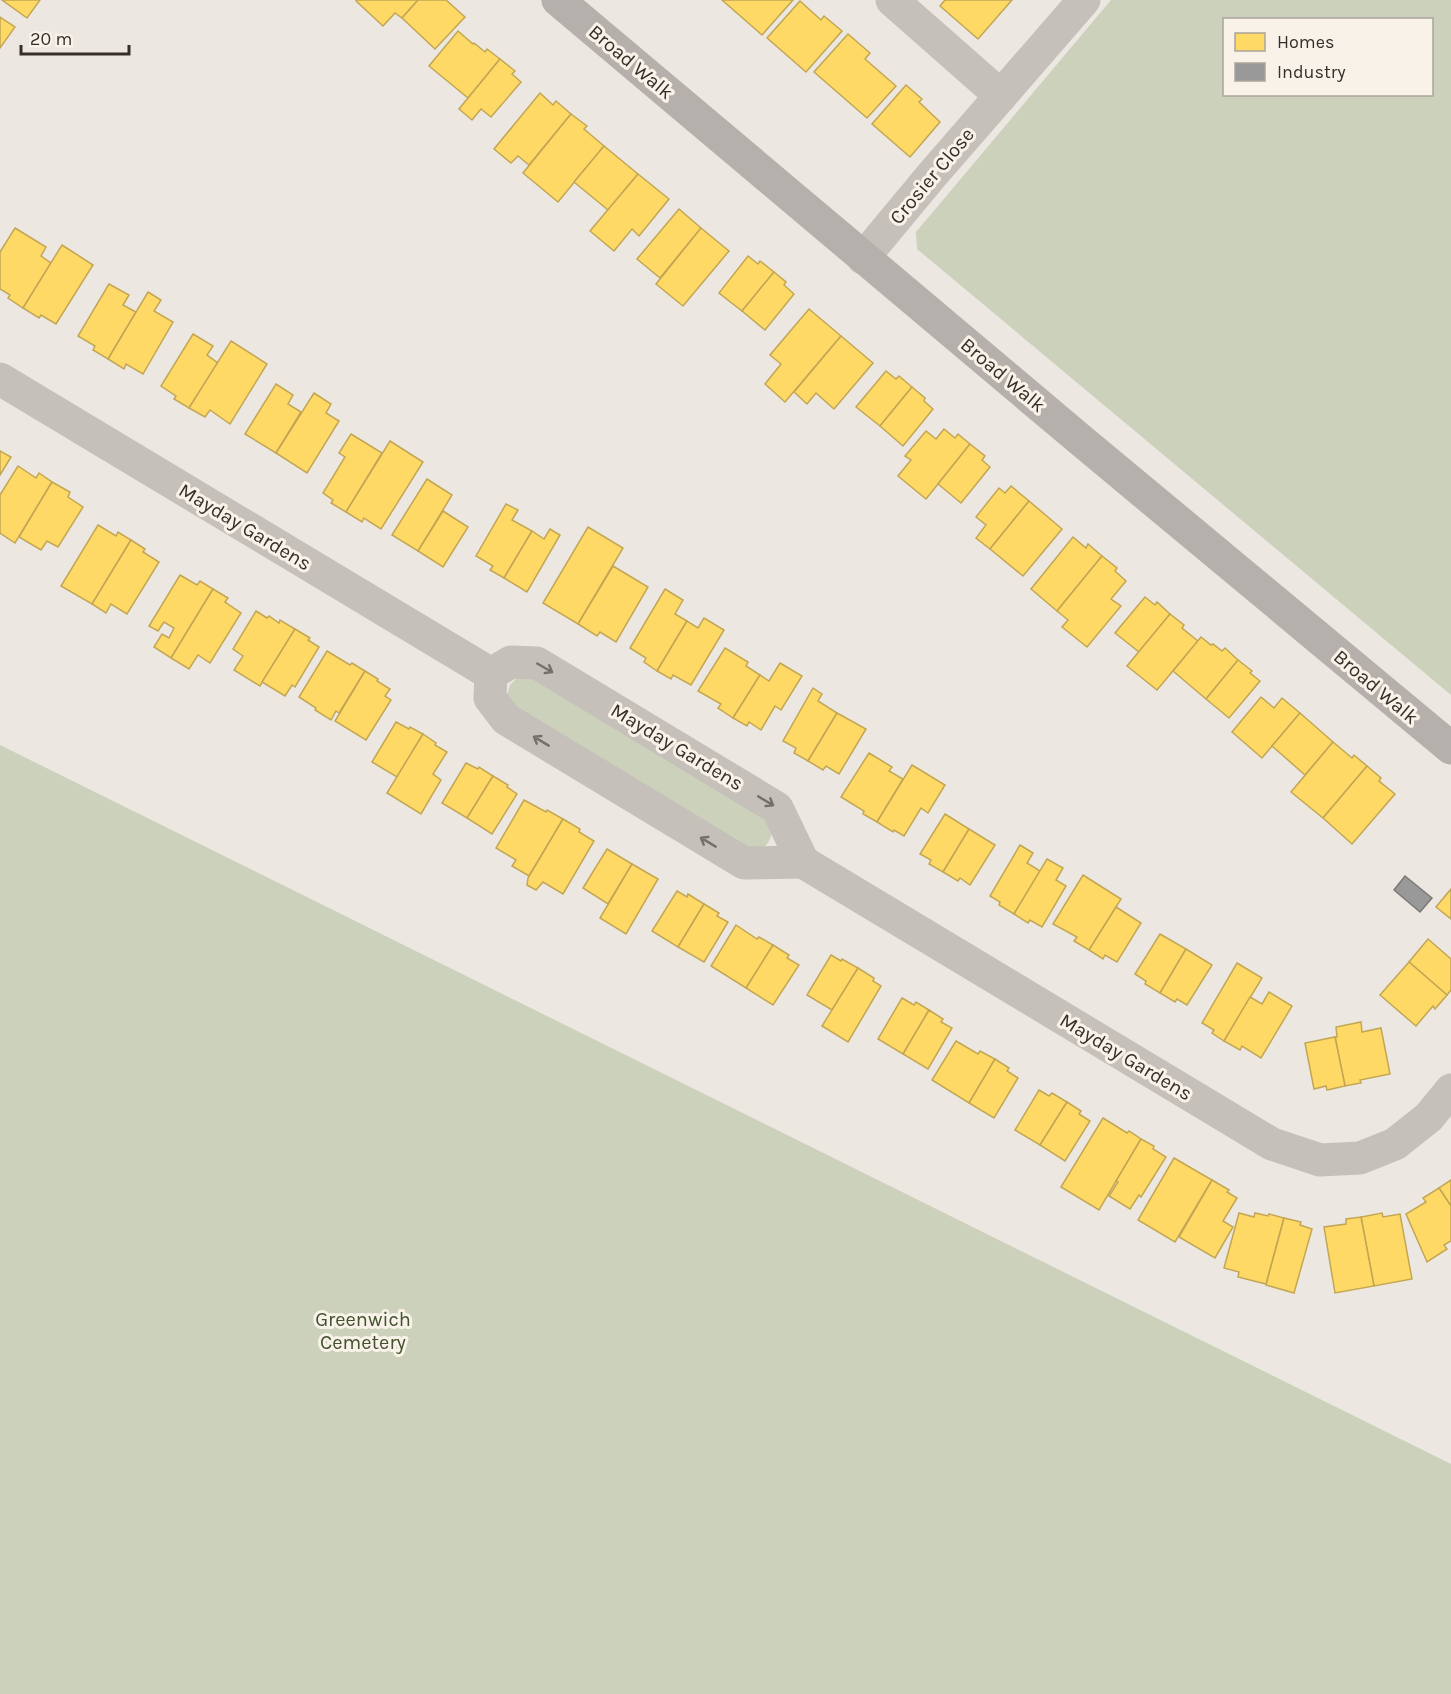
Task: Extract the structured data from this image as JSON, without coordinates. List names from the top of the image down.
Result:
{
  "streets": {
    "street": ["Broad Walk", "Crosier Close", "Mayday Gardens"]
  },
  "crossings": [
    ["Broad Walk", "Crosier Close"]
  ],
  "parks": ["Greenwich Cemetery"],
  "legend": ["Homes", "Industry"],
  "scale_bar": "20 m"
}
